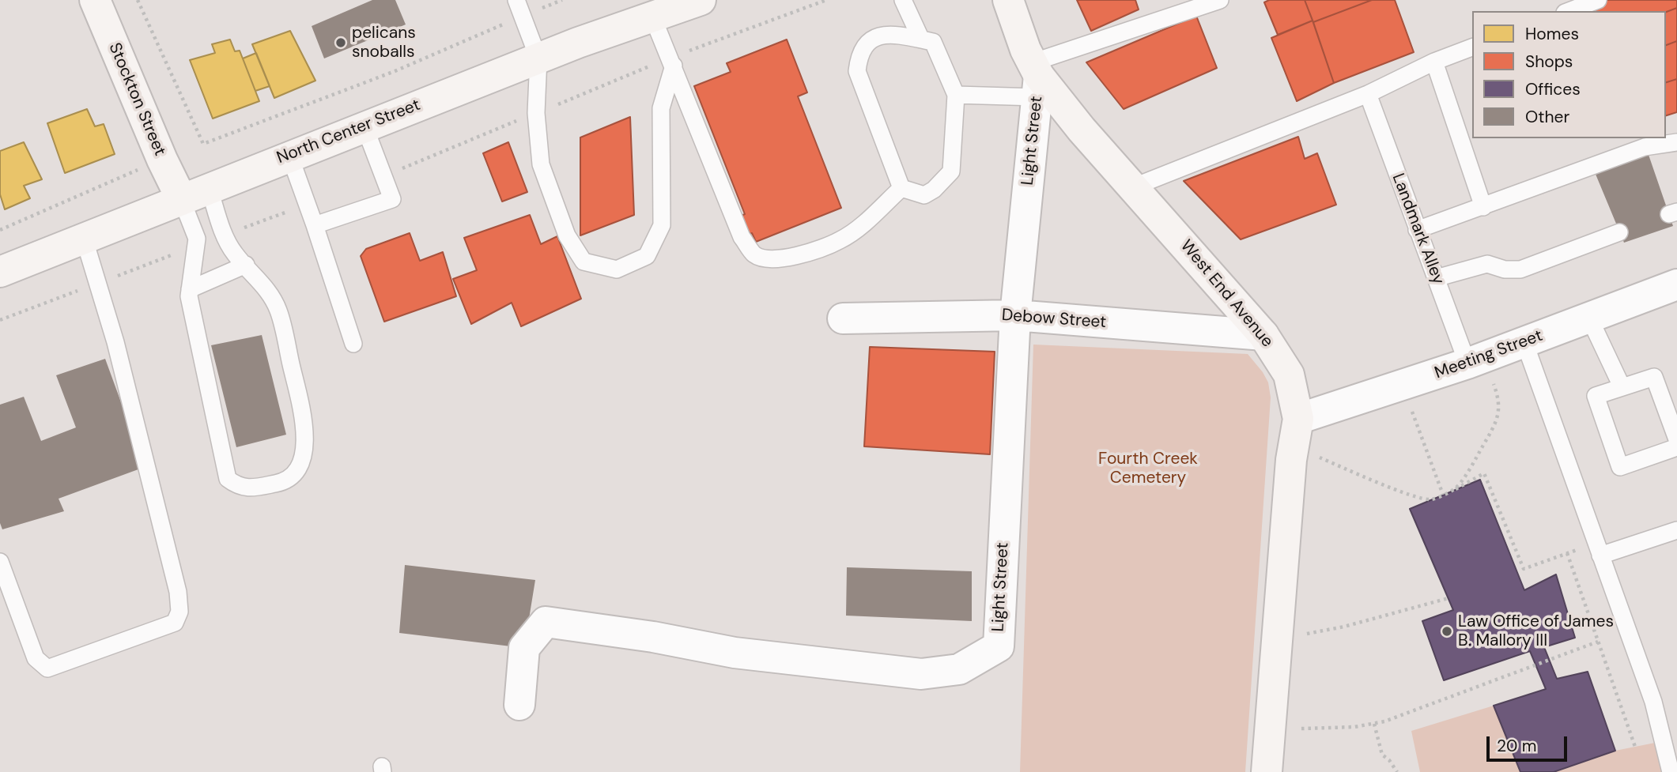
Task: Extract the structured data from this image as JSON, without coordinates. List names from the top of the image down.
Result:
{
  "streets": {
    "main road": ["Stockton Street", "North Center Street", "West End Avenue"],
    "street": ["Light Street", "Debow Street", "Meeting Street"],
    "lane": ["Landmark Alley"]
  },
  "crossings": [
    ["Stockton Street", "North Center Street"],
    ["Light Street", "West End Avenue"],
    ["Light Street", "Debow Street"],
    ["Landmark Alley", "Meeting Street"],
    ["West End Avenue", "Debow Street"],
    ["West End Avenue", "Meeting Street"]
  ],
  "parks": ["Fourth Creek Cemetery"],
  "places": ["pelicans snoballs", "Law Office of James B. Mallory III"],
  "legend": [
    "Homes",
    "Shops",
    "Offices",
    "Other"
  ],
  "scale_bar": "20 m"
}
